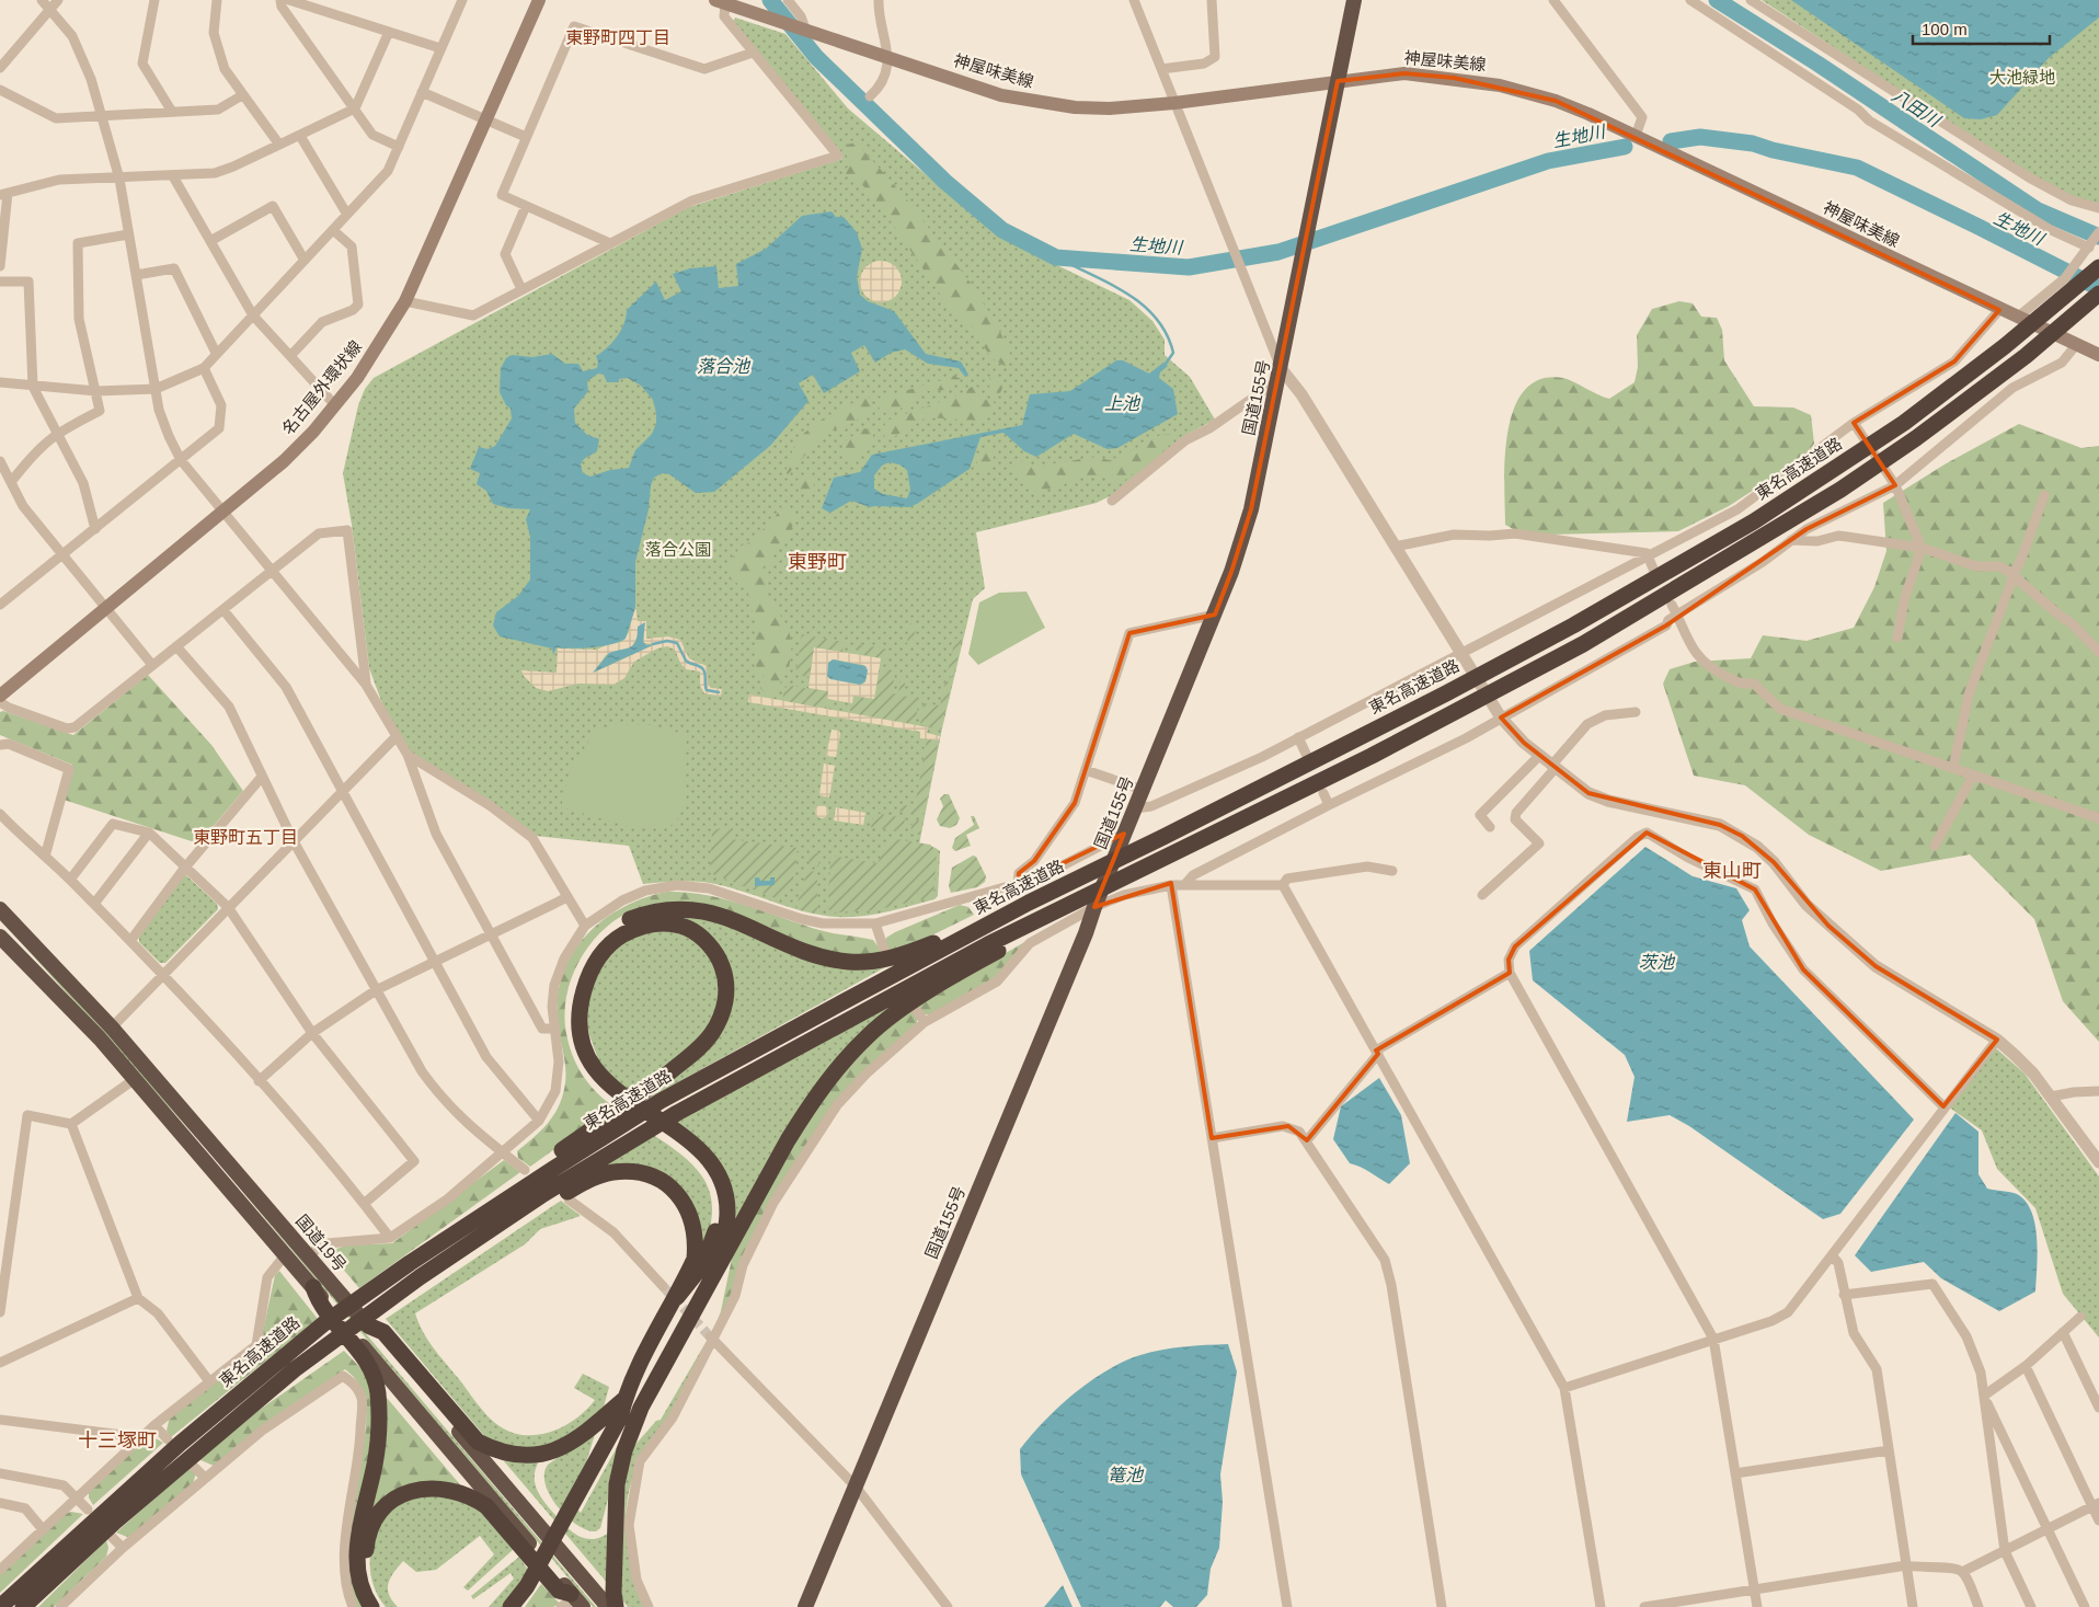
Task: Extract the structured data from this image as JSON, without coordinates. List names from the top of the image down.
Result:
{
  "streets": {
    "highway": ["国道155号", "東名高速道路", "国道19号"],
    "main road": ["神屋味美線", "名古屋外環状線"]
  },
  "crossings": [
    ["神屋味美線", "国道155号"]
  ],
  "districts": [
    "東野町四丁目",
    "東野町",
    "東野町五丁目",
    "東山町",
    "十三塚町"
  ],
  "water": [
    "八田川",
    "生地川",
    "落合池",
    "上池",
    "茨池",
    "篭池"
  ],
  "parks": ["大池緑地", "落合公園"],
  "scale_bar": "100 m"
}
